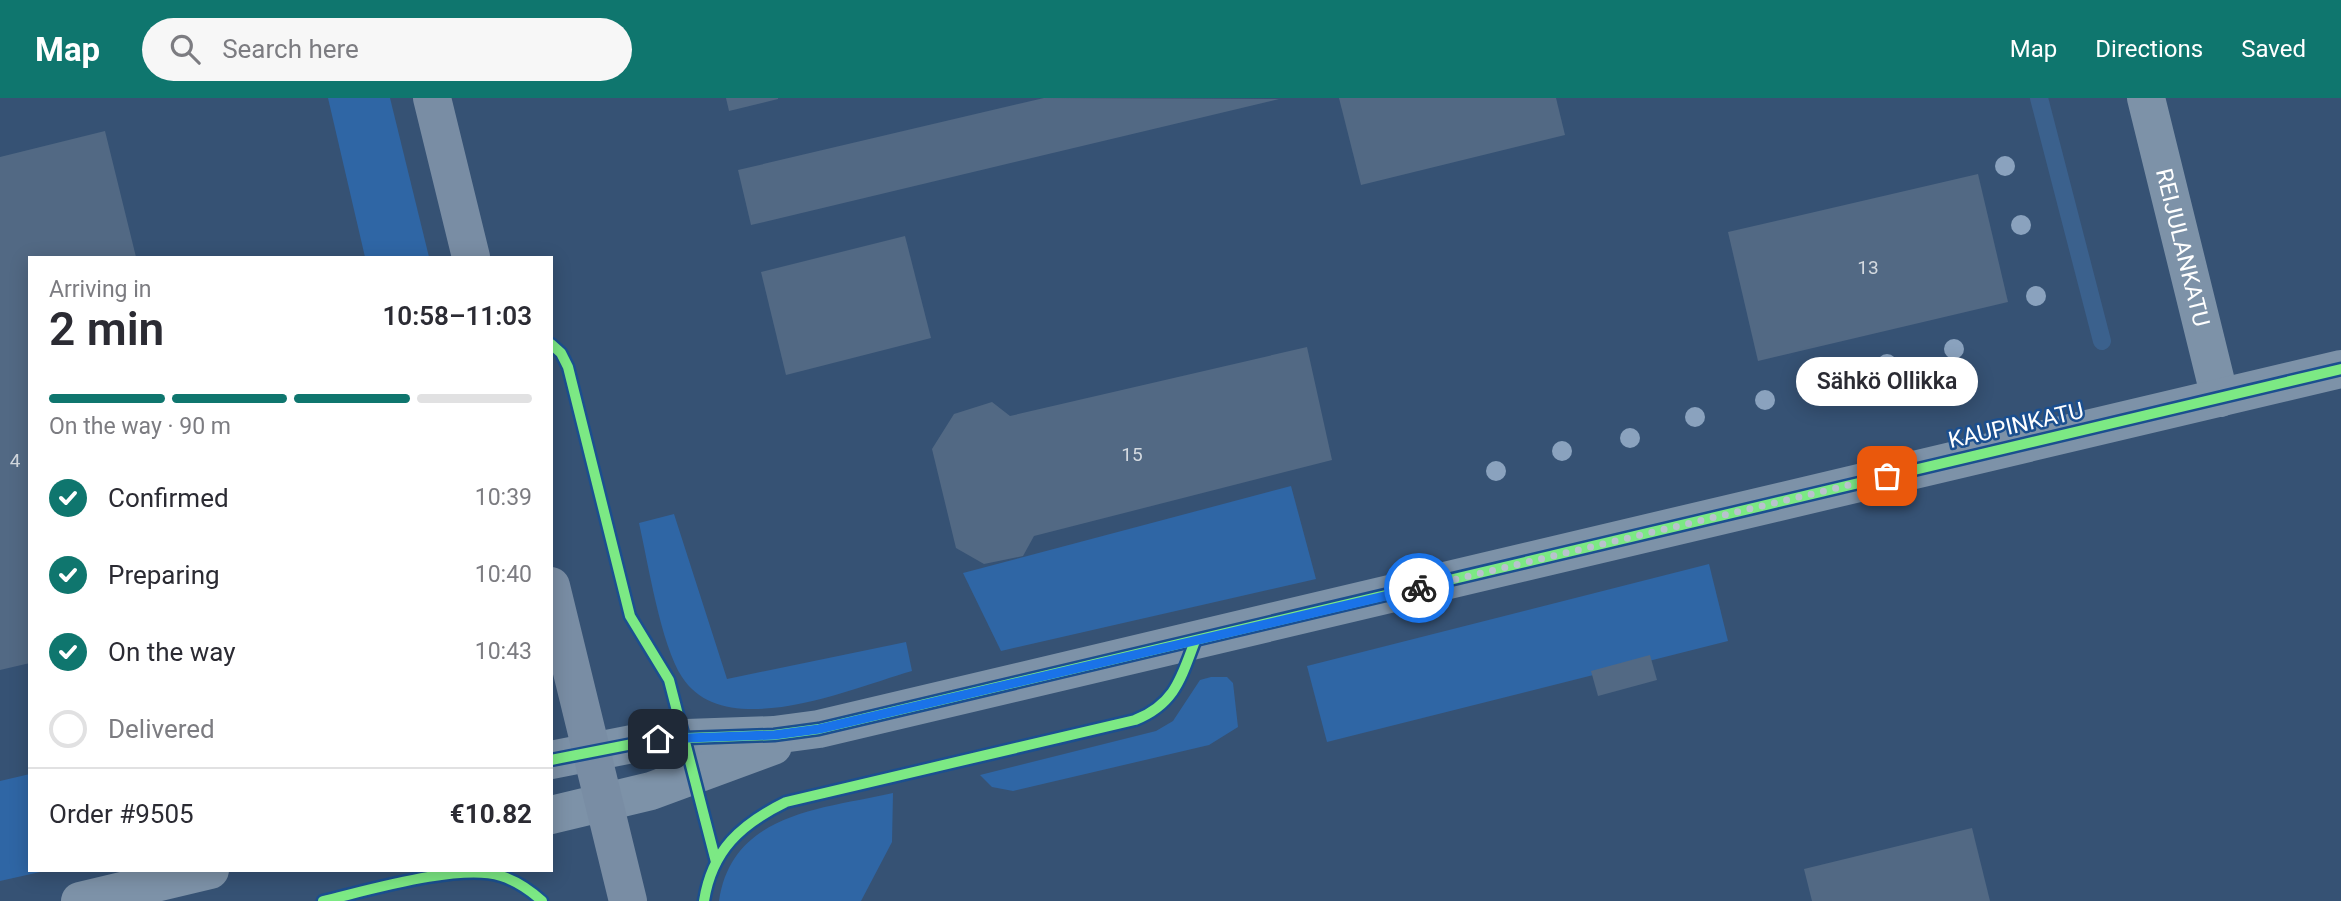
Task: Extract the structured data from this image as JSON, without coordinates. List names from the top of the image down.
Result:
{
  "streets": {
    "street": ["REIJULANKATU", "KAUPINKATU"]
  },
  "crossings": [
    ["REIJULANKATU", "KAUPINKATU"]
  ],
  "places": ["Sähkö Ollikka"],
  "house_numbers": ["13", "15", "4"],
  "page": {
    "header": "Map",
    "search": "Search here",
    "nav": ["Map", "Directions", "Saved"],
    "heading": ["2 min", "Arriving in", "10:58–11:03"],
    "panel": ["Order #9505", "€10.82"],
    "bubble": "Sähkö Ollikka",
    "bar": "On the way · 90 m",
    "list": [
      ["Confirmed", "10:39"],
      ["Preparing", "10:40"],
      ["On the way", "10:43"],
      "Delivered"
    ]
  }
}
